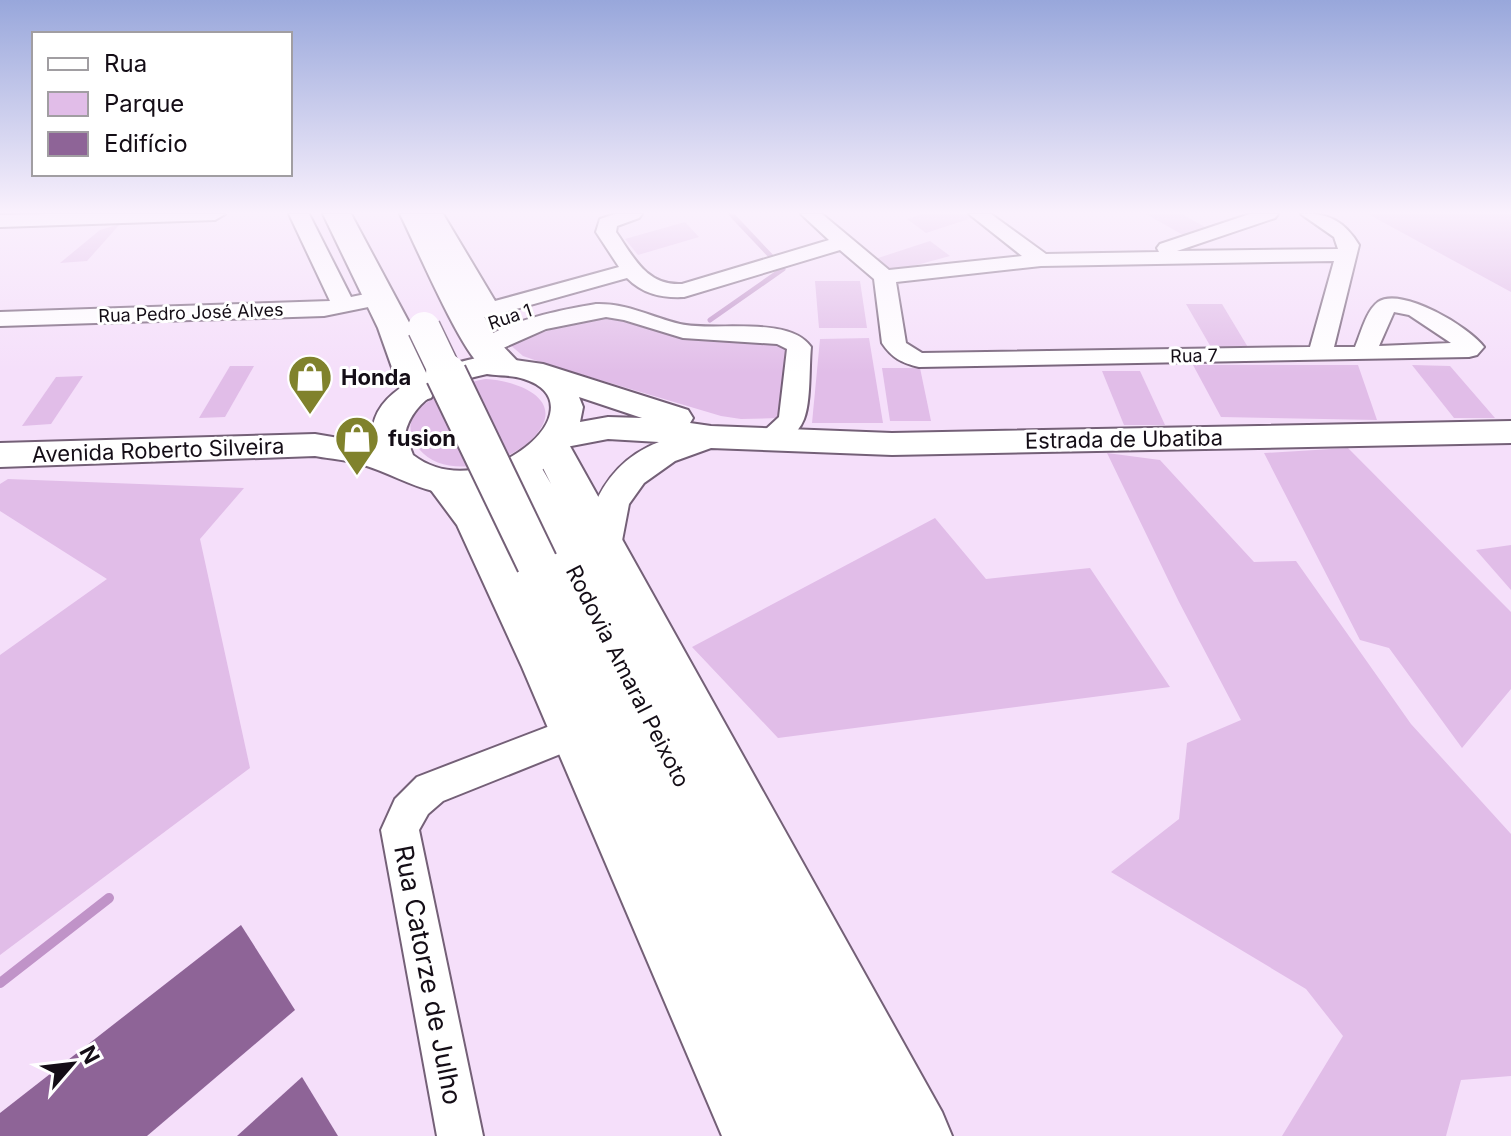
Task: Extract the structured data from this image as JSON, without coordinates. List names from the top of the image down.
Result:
{
  "streets": {
    "highway": ["Rodovia Amaral Peixoto"],
    "main road": ["Estrada de Ubatiba", "Avenida Roberto Silveira"],
    "street": [
      "Rua Pedro José Alves",
      "Rua 1",
      "Rua 7",
      "Rua Catorze de Julho"
    ]
  },
  "crossings": [
    ["Rua 1", "Estrada de Ubatiba"],
    ["Rua 1", "Avenida Roberto Silveira"],
    ["Rua 1", "Rodovia Amaral Peixoto"],
    ["Estrada de Ubatiba", "Avenida Roberto Silveira"],
    ["Estrada de Ubatiba", "Rodovia Amaral Peixoto"],
    ["Avenida Roberto Silveira", "Rodovia Amaral Peixoto"]
  ],
  "places": {
    "shop": ["Honda", "fusion"]
  },
  "legend": ["Rua", "Parque", "Edifício"],
  "north": "top right"
}
